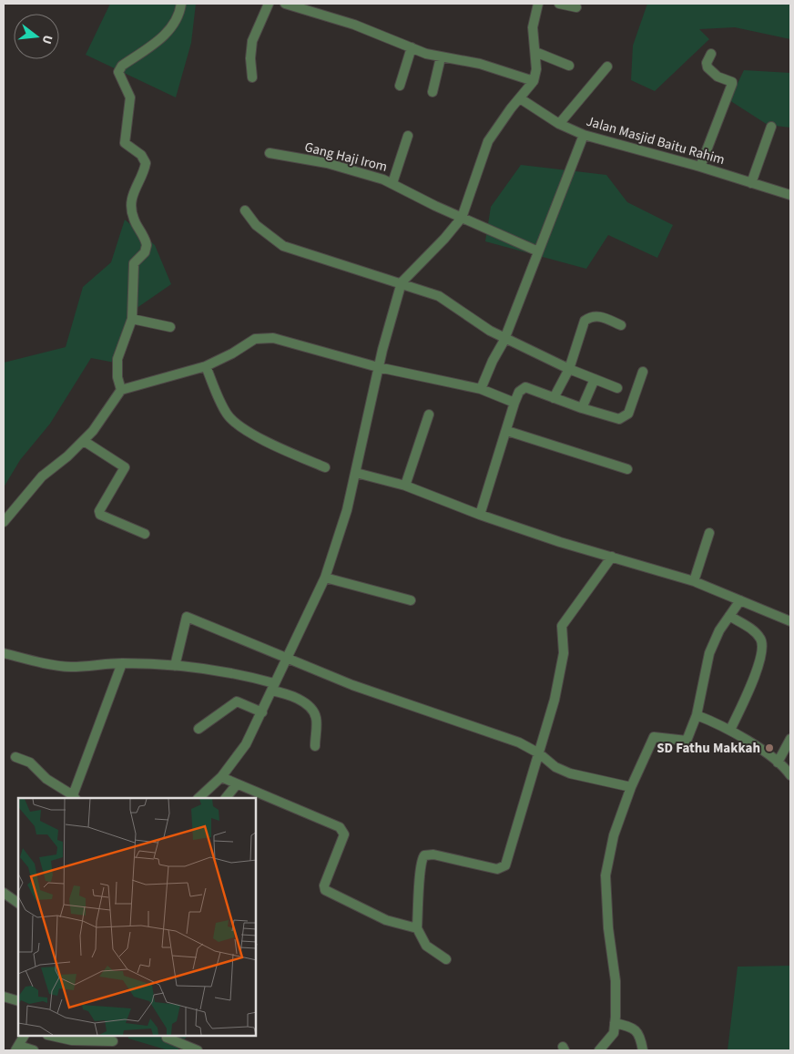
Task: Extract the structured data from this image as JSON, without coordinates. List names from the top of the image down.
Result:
{
  "streets": {
    "street": ["Jalan Masjid Baitu Rahim", "Gang Haji Irom"]
  },
  "places": ["SD Fathu Makkah"],
  "north": "right"
}
